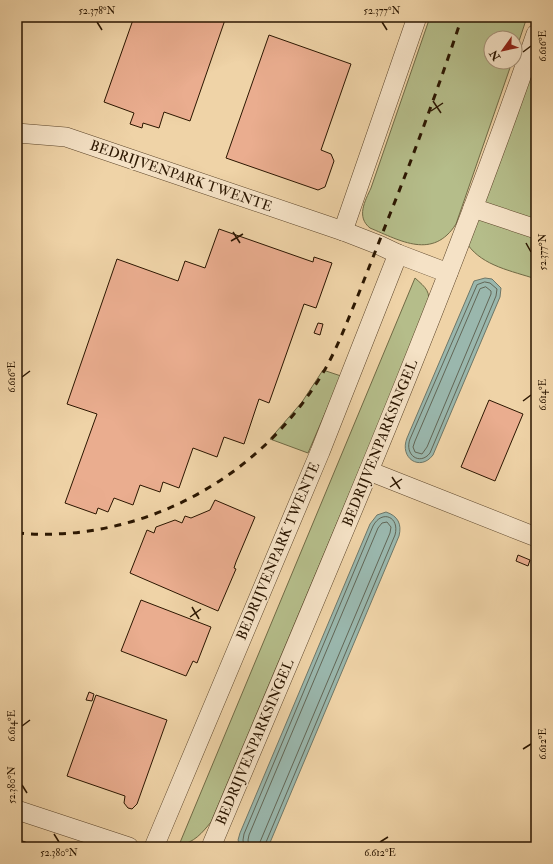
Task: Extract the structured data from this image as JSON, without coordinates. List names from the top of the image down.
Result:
{
  "streets": {
    "street": ["BEDRIJVENPARK TWENTE", "BEDRIJVENPARKSINGEL"]
  },
  "crossings": [
    ["BEDRIJVENPARK TWENTE", "BEDRIJVENPARKSINGEL"]
  ],
  "north": "bottom left",
  "coordinates": [
    "52.378°N",
    "52.377°N",
    "6.616°E",
    "6.614°E",
    "6.612°E",
    "52.380°N"
  ]
}
